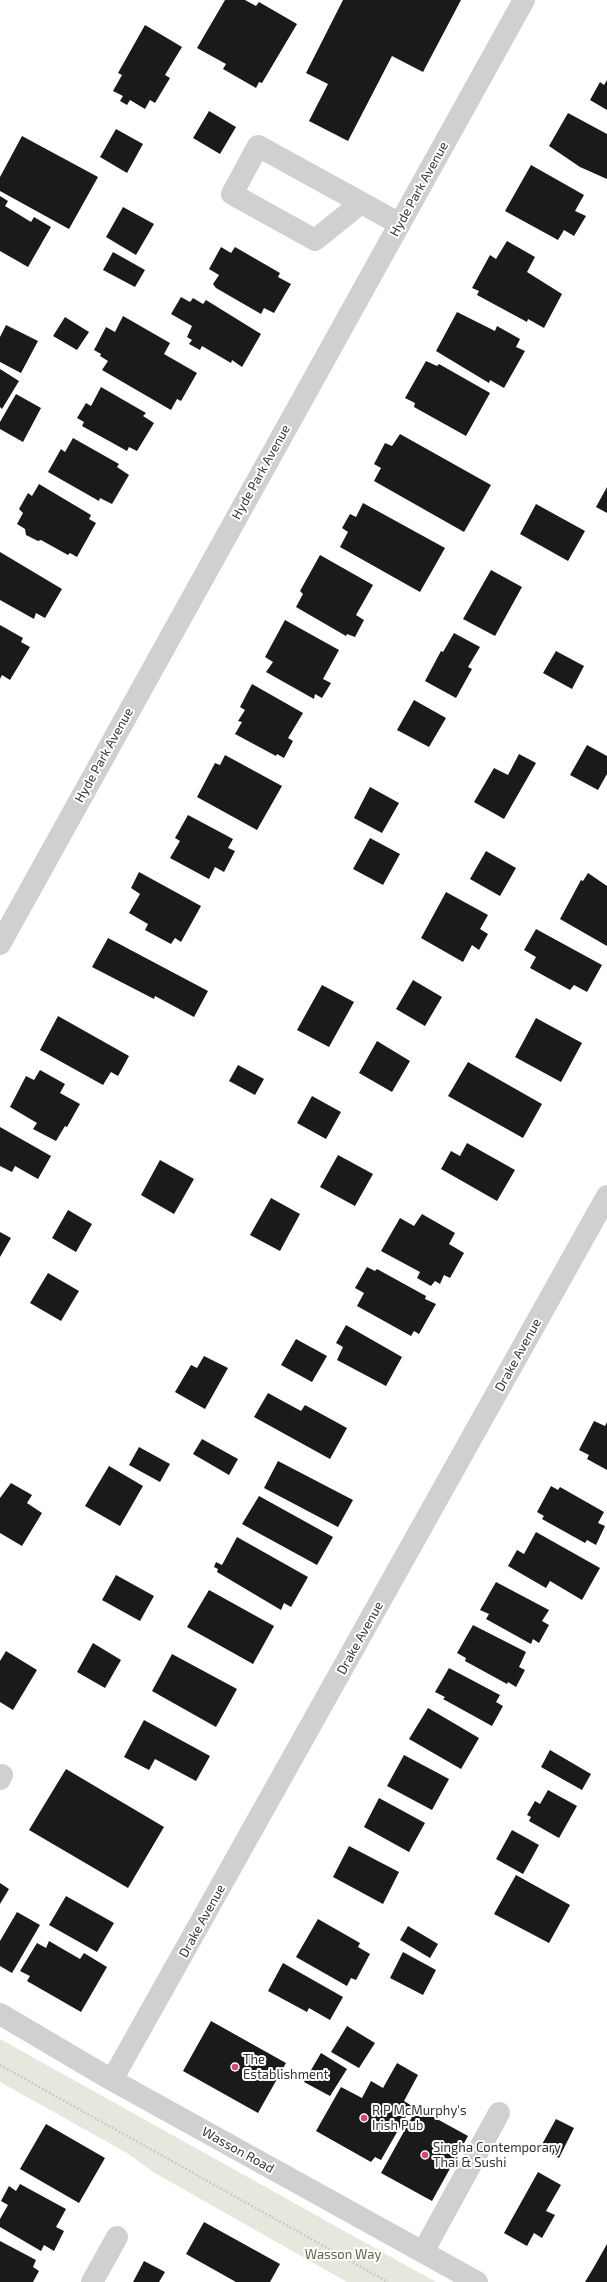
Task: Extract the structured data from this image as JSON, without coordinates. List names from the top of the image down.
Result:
{
  "streets": {
    "street": ["Hyde Park Avenue", "Drake Avenue", "Wasson Road"]
  },
  "crossings": [
    ["Drake Avenue", "Wasson Road"]
  ],
  "parks": ["Wasson Way"],
  "places": ["The Establishment", "R P McMurphy's Irish Pub", "Singha Contemporary Thai & Sushi"]
}
